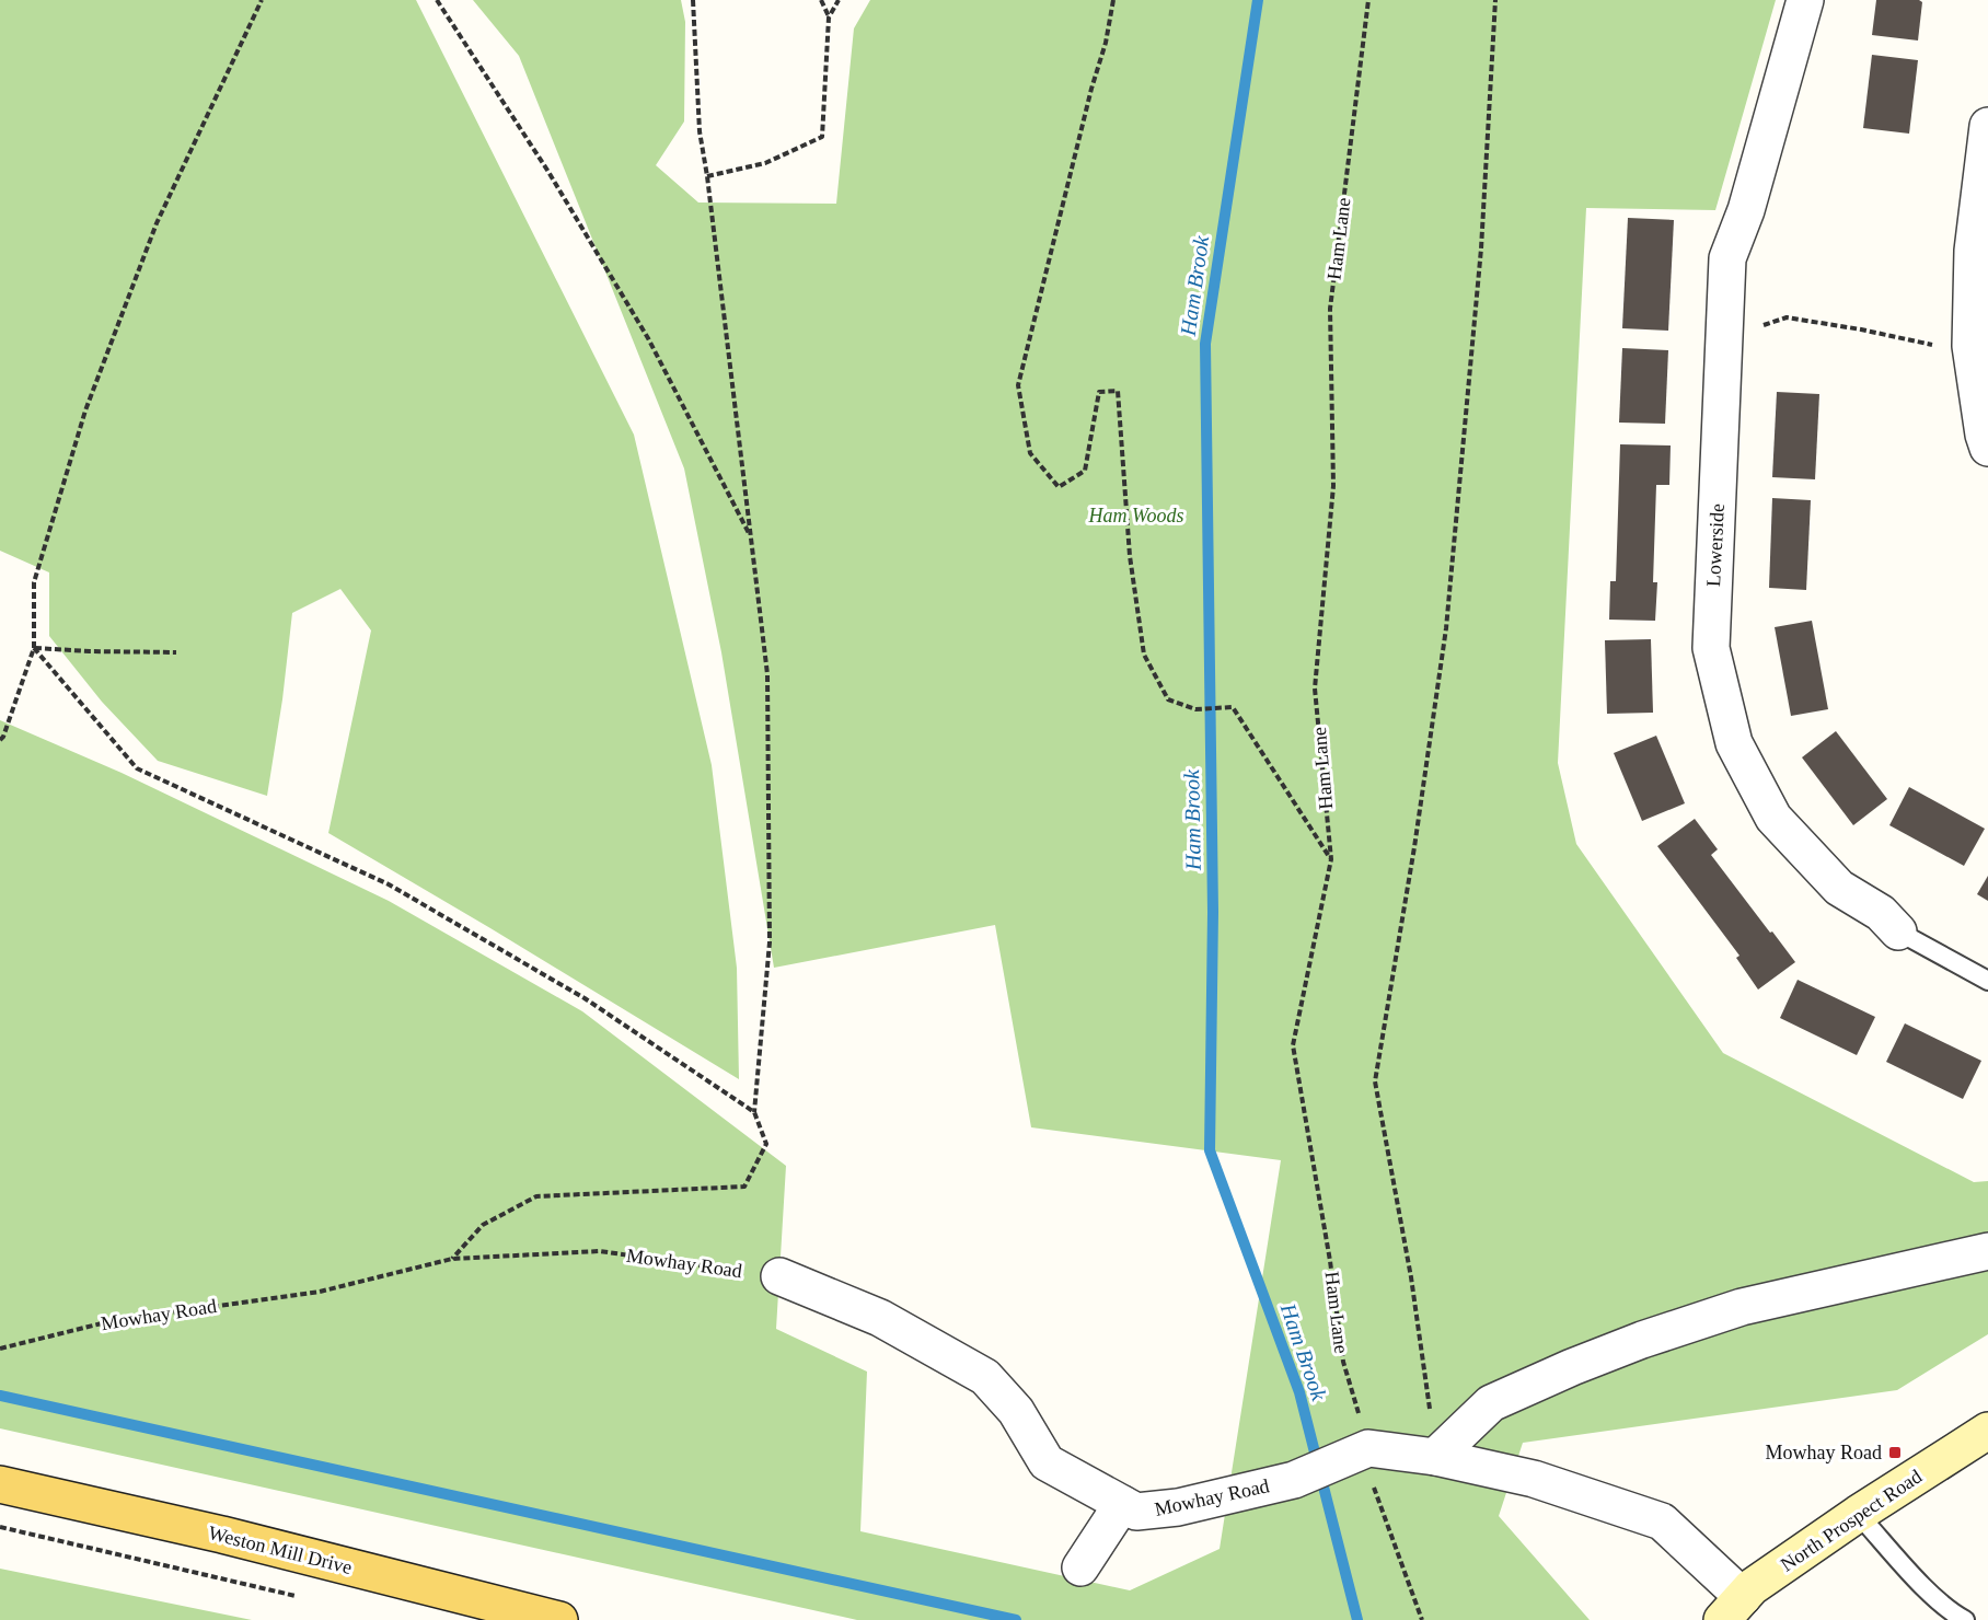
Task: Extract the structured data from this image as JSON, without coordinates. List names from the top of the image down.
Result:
{
  "streets": {
    "main road": ["Weston Mill Drive"],
    "street": ["Lowerside", "Mowhay Road", "North Prospect Road"],
    "path": ["Ham Lane"]
  },
  "crossings": [
    ["Ham Lane", "Mowhay Road"]
  ],
  "water": ["Ham Brook"],
  "parks": ["Ham Woods"],
  "places": {
    "transit": ["Mowhay Road"]
  }
}
